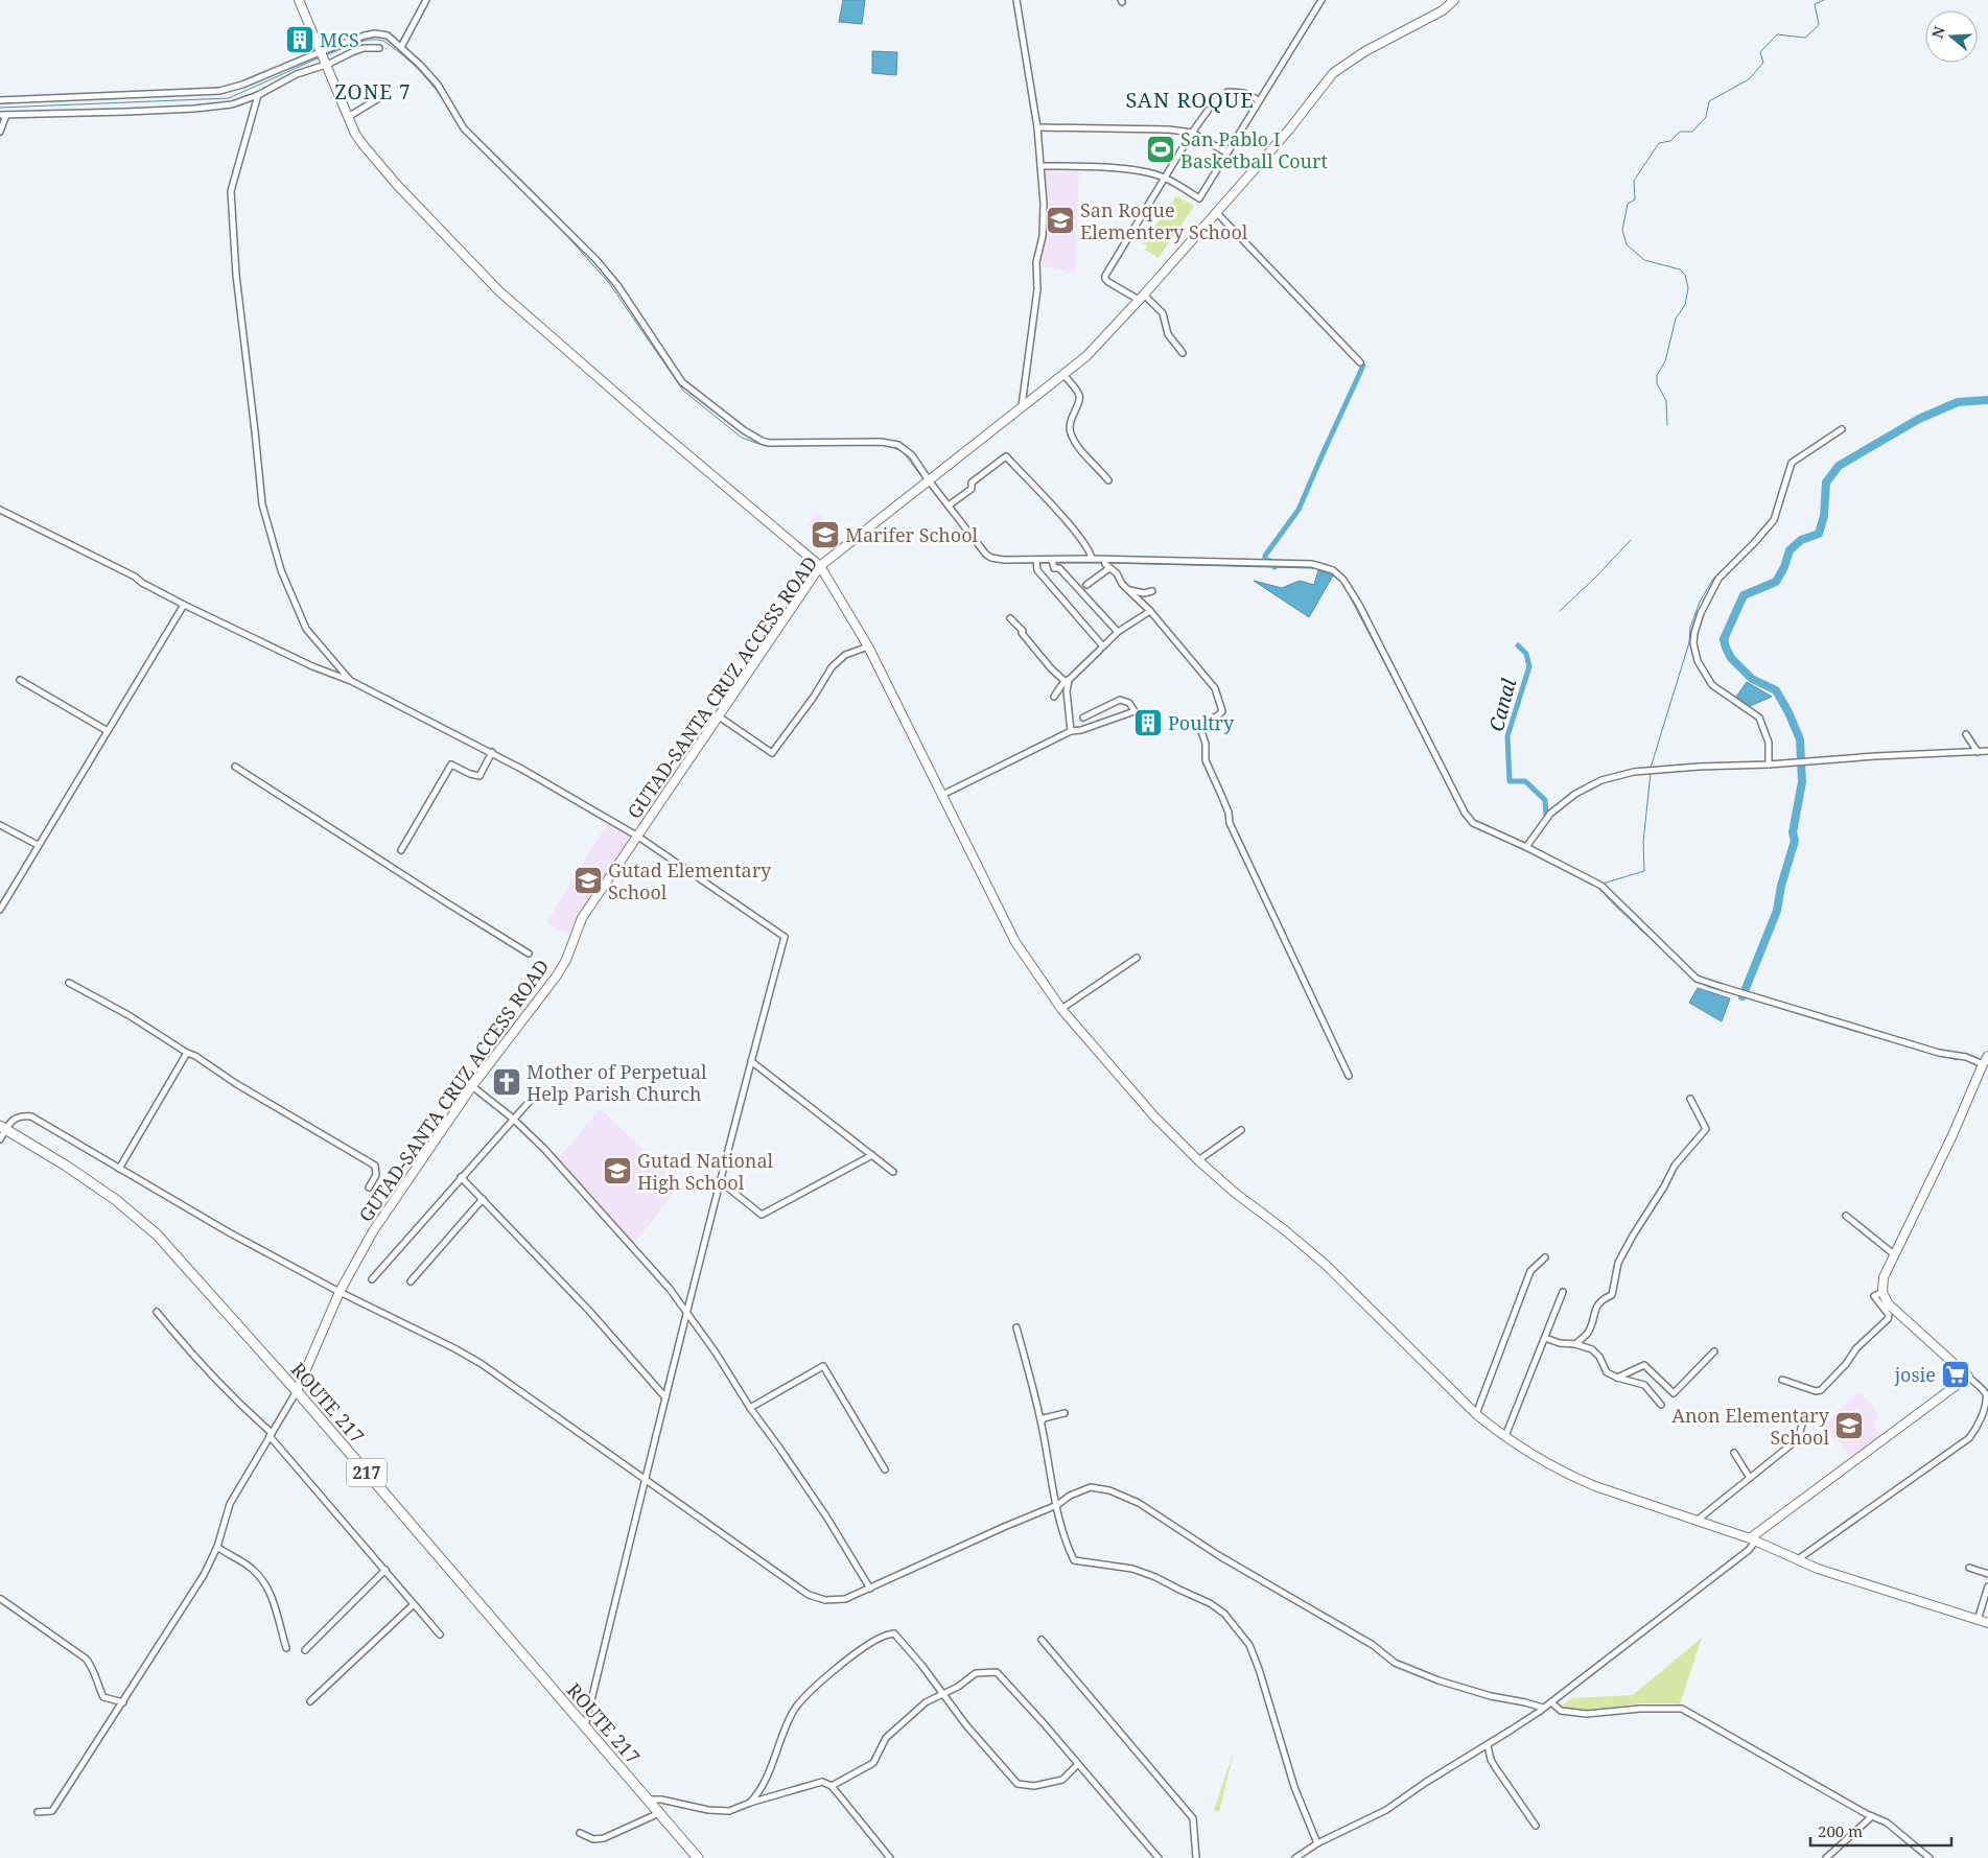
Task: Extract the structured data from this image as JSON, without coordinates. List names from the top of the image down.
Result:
{
  "streets": {
    "main road": ["ROUTE 217", "217"],
    "street": ["GUTAD-SANTA CRUZ ACCESS ROAD"]
  },
  "crossings": [
    ["GUTAD-SANTA CRUZ ACCESS ROAD", "ROUTE 217"]
  ],
  "districts": ["ZONE 7", "SAN ROQUE"],
  "water": ["Canal"],
  "places": {
    "building": ["MCS", "Poultry"],
    "sports": ["San Pablo I Basketball Court"],
    "school or university": [
      "San Roque Elementery School",
      "Marifer School",
      "Gutad Elementary School",
      "Gutad National High School",
      "Anon Elementary School"
    ],
    "church": ["Mother of Perpetual Help Parish Church"],
    "supermarket": ["josie"]
  },
  "scale_bar": "200 m",
  "north": "left"
}
